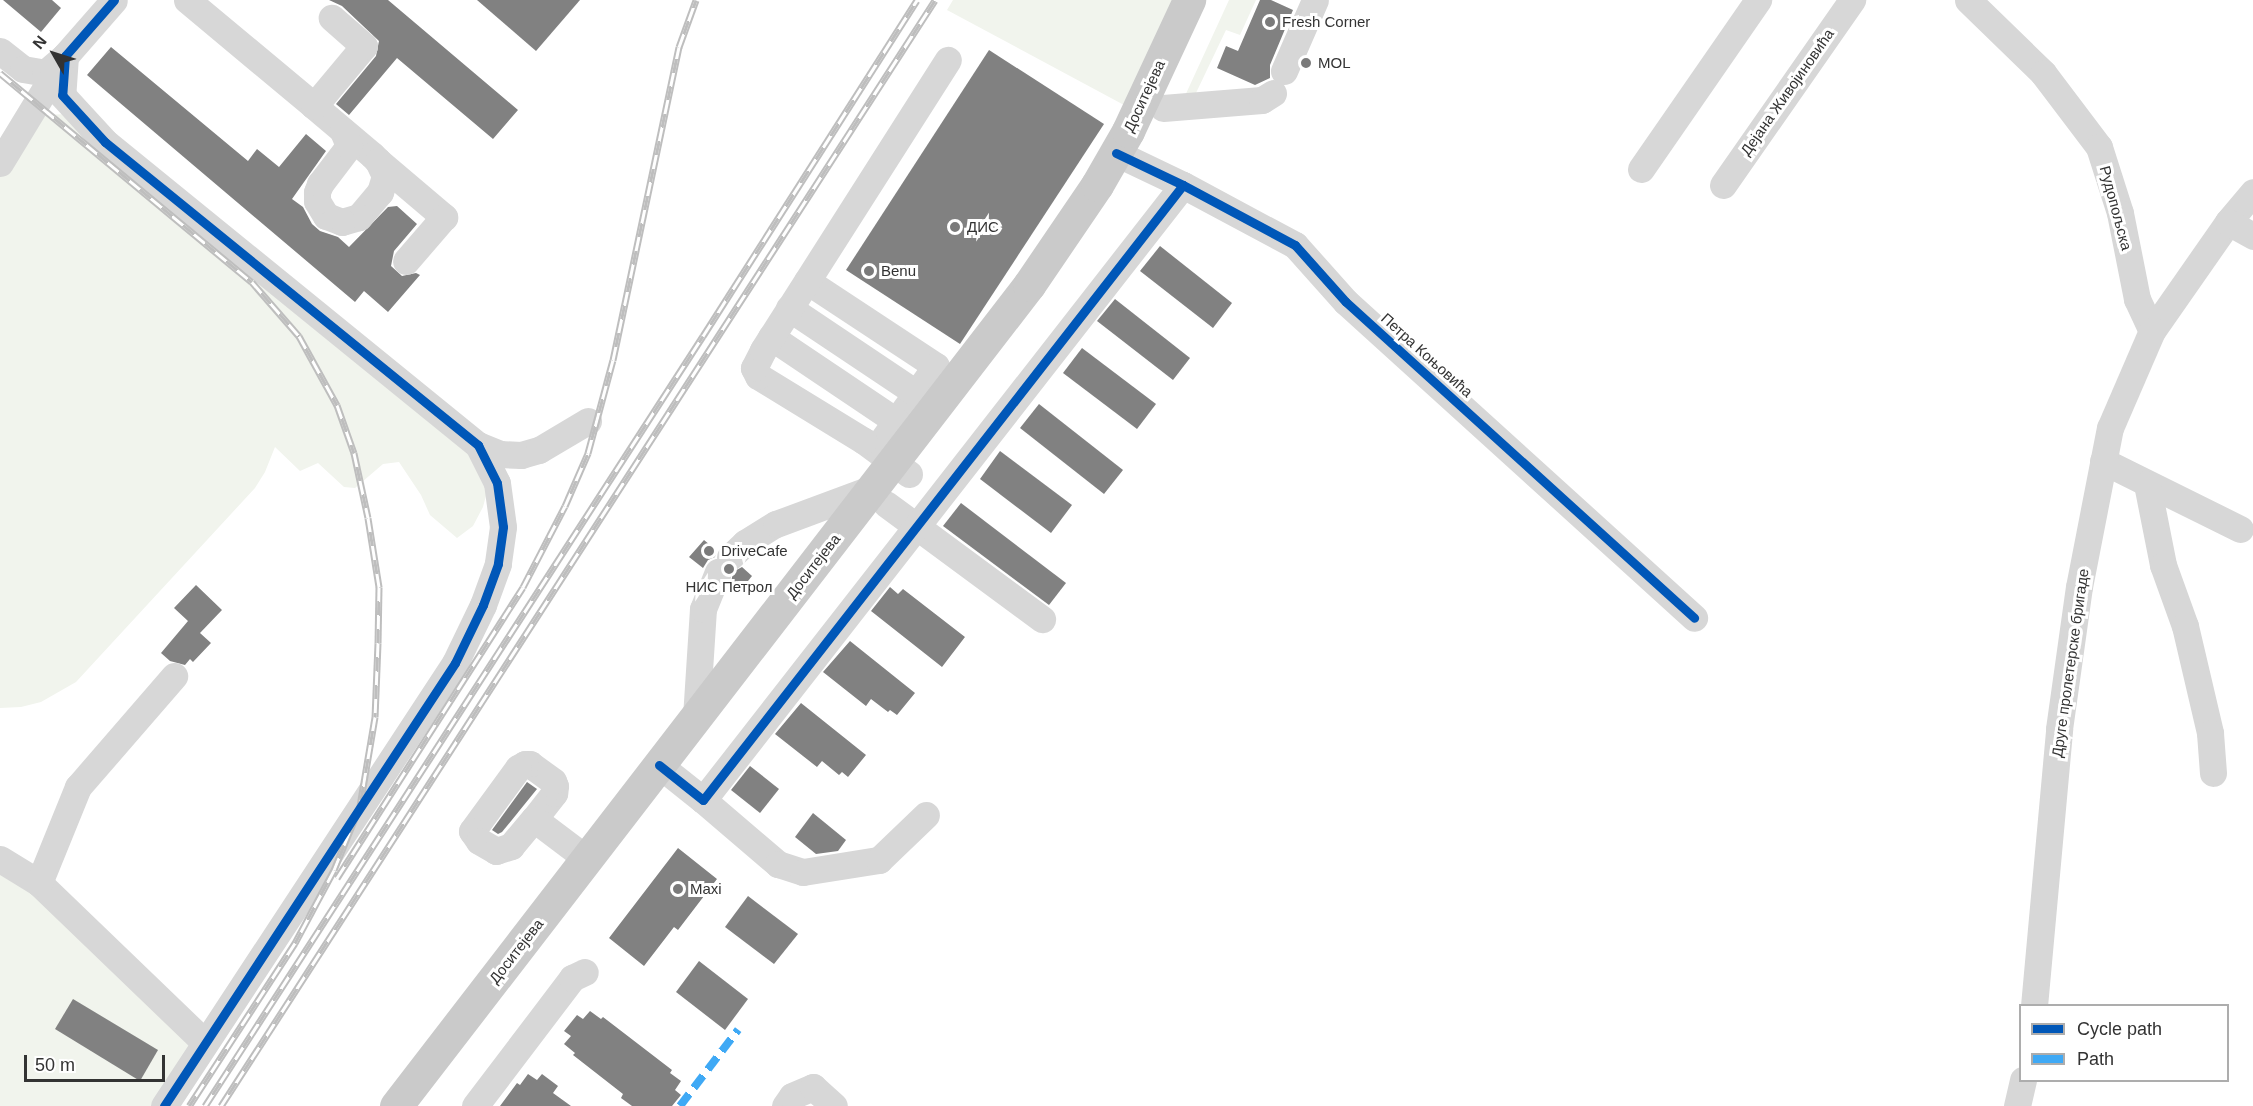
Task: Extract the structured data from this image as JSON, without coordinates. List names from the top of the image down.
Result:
{
  "streets": {
    "main road": ["Доситејева"],
    "street": [
      "Дејана Живојиновића",
      "Рудопољска",
      "Петра Коњовића",
      "Друге пролетерске бригаде"
    ]
  },
  "crossings": [
    ["Доситејева", "Петра Коњовића"],
    ["Рудопољска", "Друге пролетерске бригаде"]
  ],
  "places": [
    "Fresh Corner",
    "MOL",
    "ДИС",
    "Benu",
    "DriveCafe",
    "НИС Петрол",
    "Maxi"
  ],
  "legend": ["Cycle path", "Path"],
  "scale_bar": "50 m",
  "north": "top left"
}
